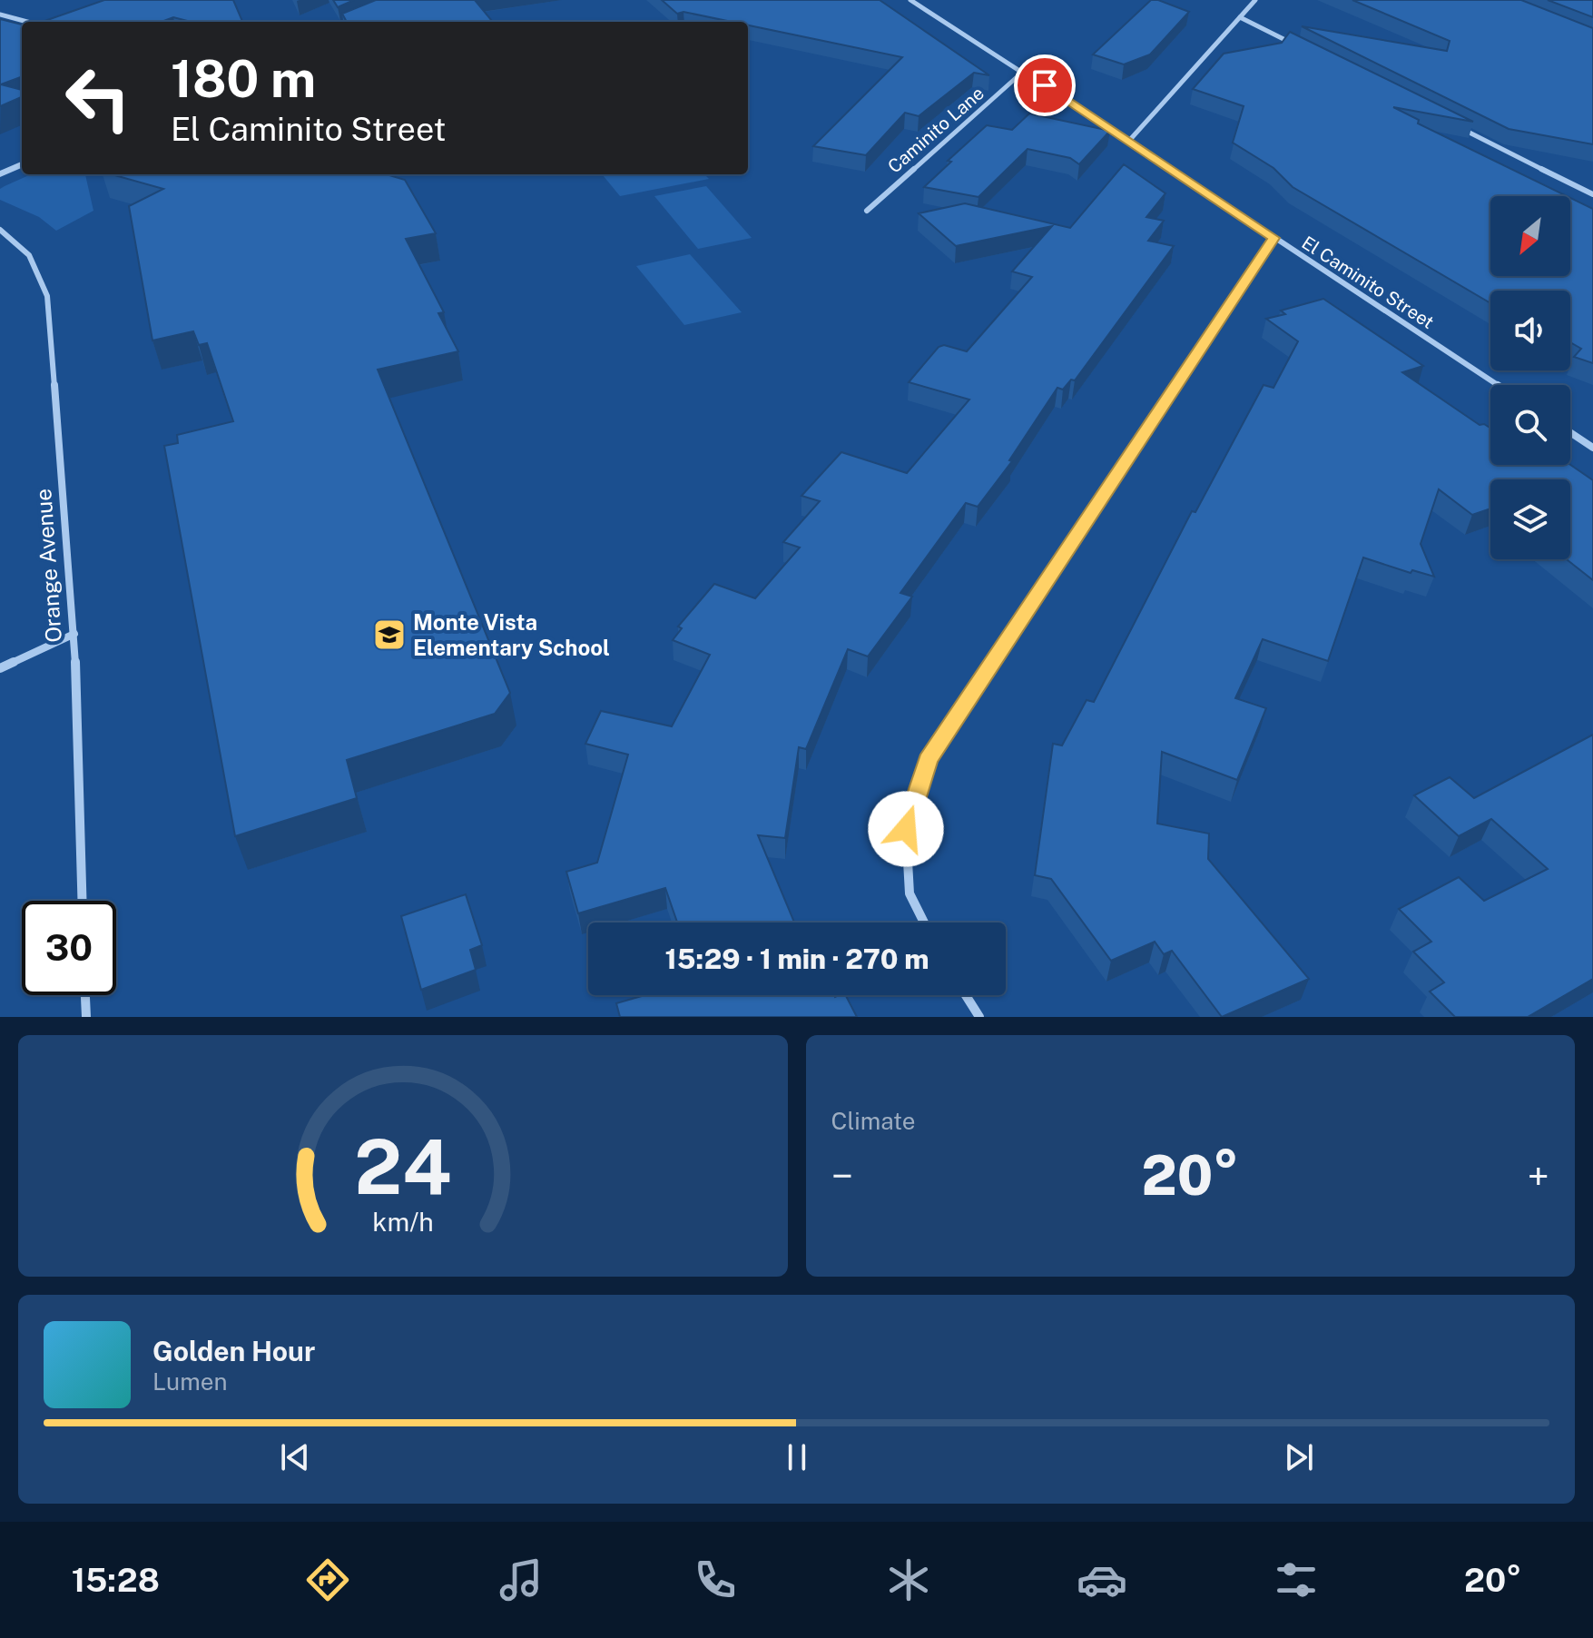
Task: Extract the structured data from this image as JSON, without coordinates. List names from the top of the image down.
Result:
{
  "streets": {
    "street": ["Caminito Lane", "El Caminito Street", "Orange Avenue"]
  },
  "crossings": [
    ["Caminito Lane", "El Caminito Street"]
  ],
  "places": {
    "school or university": ["Monte Vista Elementary School"]
  },
  "north": "bottom left",
  "page": {
    "turn": ["180 m", "El Caminito Street"],
    "limit": "30",
    "trip": "15:29 · 1 min · 270 m",
    "tile": "Climate",
    "heat": ["−", "20°", "+"],
    "song": ["Golden Hour", "Lumen"],
    "tabs": ["15:28", "20°"],
    "gauge": ["24", "km/h"]
  }
}
